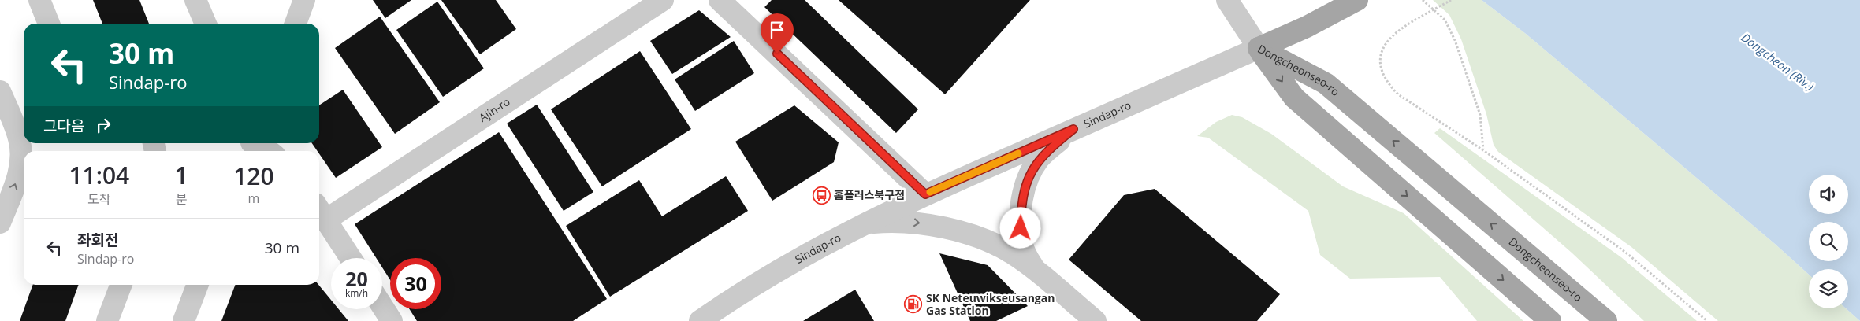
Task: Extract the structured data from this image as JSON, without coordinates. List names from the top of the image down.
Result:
{
  "streets": {
    "main road": ["Dongcheonseo-ro", "Sindap-ro"],
    "street": ["Ajin-ro"]
  },
  "crossings": [
    ["Dongcheonseo-ro", "Sindap-ro"]
  ],
  "water": ["Dongcheon (Riv.)"],
  "places": {
    "bus stop": ["홈플러스북구점"],
    "fuel station": ["SK Neteuwikseusangan Gas Station"]
  },
  "page": {
    "turn": ["30 m", "Sindap-ro"],
    "then": "그다음",
    "eta": [
      "11:04",
      "도착",
      "1",
      "분",
      "120",
      "m"
    ],
    "list": [
      {
        "name": "좌회전",
        "note": "Sindap-ro",
        "value": "30 m"
      }
    ],
    "speed": "20 km/h",
    "limit": "30"
  }
}
